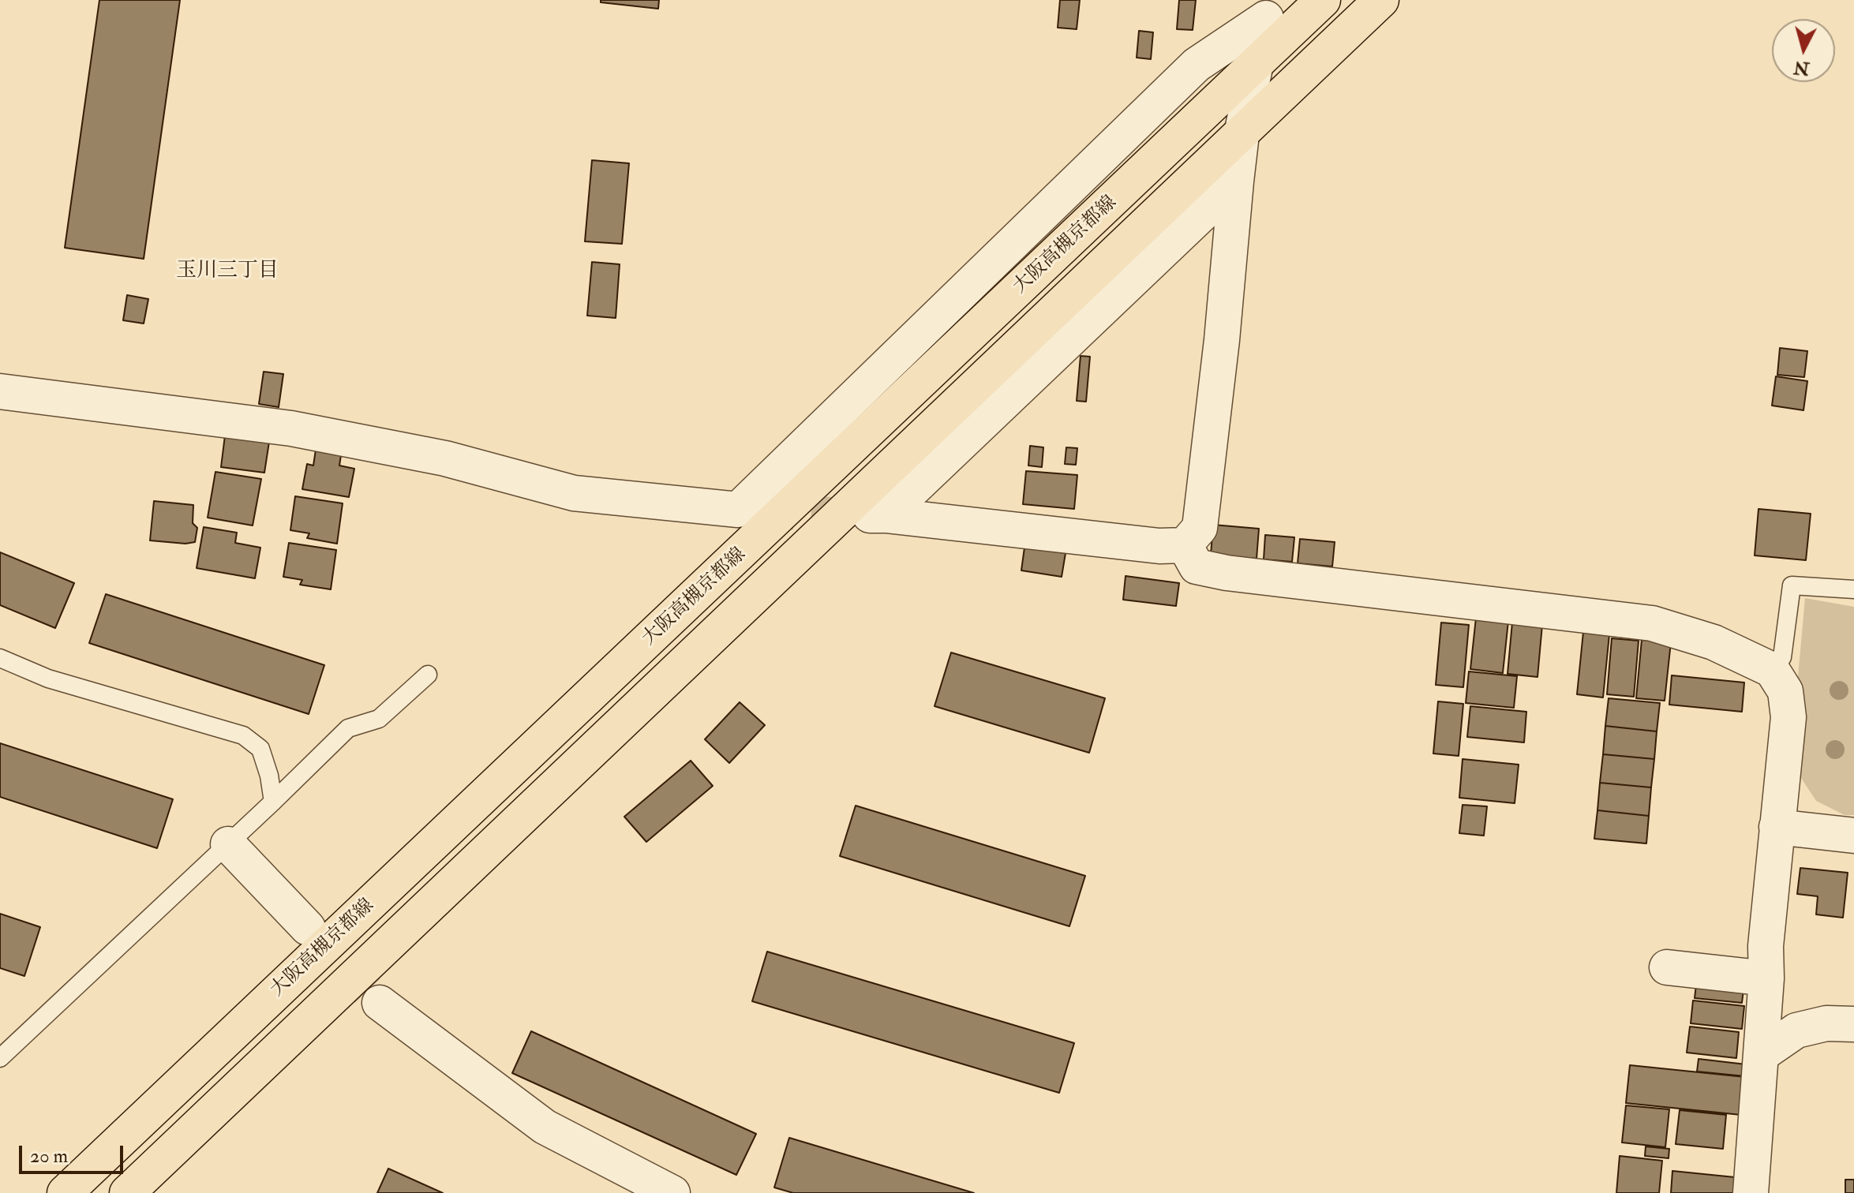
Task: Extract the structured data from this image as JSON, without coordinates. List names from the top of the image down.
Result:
{
  "streets": {
    "main road": ["大阪高槻京都線"]
  },
  "districts": ["玉川三丁目"],
  "scale_bar": "20 m",
  "north": "bottom"
}
